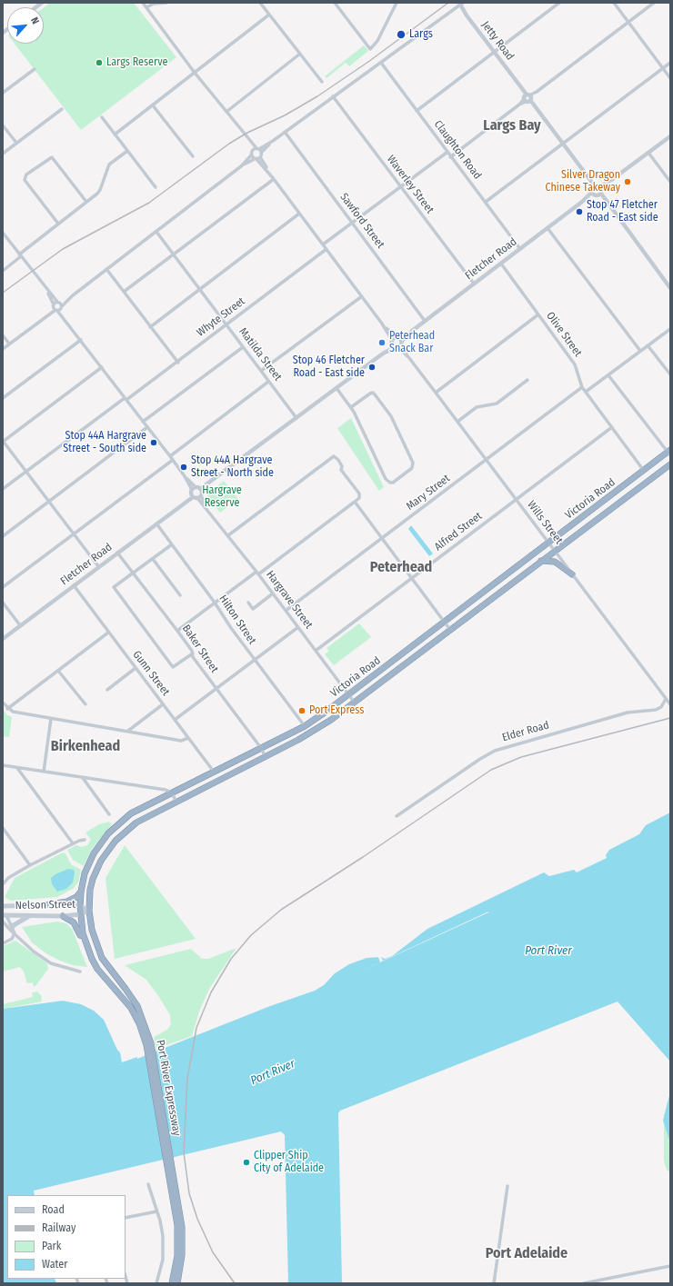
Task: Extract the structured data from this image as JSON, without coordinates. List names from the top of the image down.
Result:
{
  "streets": {
    "highway": ["Victoria Road", "Port River Expressway"],
    "main road": ["Nelson Street"],
    "street": [
      "Jetty Road",
      "Claughton Road",
      "Waverley Street",
      "Sawford Street",
      "Fletcher Road",
      "Whyte Street",
      "Olive Street",
      "Matilda Street",
      "Mary Street",
      "Wills Street",
      "Alfred Street",
      "Hargrave Street",
      "Hilton Street",
      "Baker Street",
      "Gunn Street",
      "Elder Road"
    ]
  },
  "crossings": [
    ["Claughton Road", "Fletcher Road"],
    ["Waverley Street", "Fletcher Road"],
    ["Sawford Street", "Fletcher Road"],
    ["Fletcher Road", "Olive Street"],
    ["Fletcher Road", "Matilda Street"],
    ["Fletcher Road", "Wills Street"],
    ["Fletcher Road", "Hargrave Street"],
    ["Fletcher Road", "Hilton Street"],
    ["Fletcher Road", "Baker Street"],
    ["Fletcher Road", "Gunn Street"],
    ["Whyte Street", "Matilda Street"],
    ["Whyte Street", "Wills Street"],
    ["Whyte Street", "Hargrave Street"],
    ["Olive Street", "Mary Street"],
    ["Olive Street", "Victoria Road"],
    ["Olive Street", "Alfred Street"],
    ["Mary Street", "Wills Street"],
    ["Mary Street", "Hargrave Street"],
    ["Victoria Road", "Wills Street"],
    ["Victoria Road", "Hargrave Street"],
    ["Victoria Road", "Hilton Street"],
    ["Victoria Road", "Baker Street"],
    ["Victoria Road", "Gunn Street"],
    ["Victoria Road", "Nelson Street"],
    ["Victoria Road", "Port River Expressway"],
    ["Wills Street", "Alfred Street"],
    ["Wills Street", "Elder Road"],
    ["Alfred Street", "Hargrave Street"],
    ["Nelson Street", "Port River Expressway"]
  ],
  "districts": [
    "Largs Bay",
    "Peterhead",
    "Birkenhead",
    "Port Adelaide"
  ],
  "water": ["Port River"],
  "parks": ["Hargrave Reserve"],
  "places": [
    "Largs",
    "Largs Reserve",
    "Silver Dragon Chinese Takeway",
    "Stop 47 Fletcher Road - East side",
    "Peterhead Snack Bar",
    "Stop 46 Fletcher Road - East side",
    "Stop 44A Hargrave Street - South side",
    "Stop 44A Hargrave Street - North side",
    "Port Express",
    "Clipper Ship City of Adelaide"
  ],
  "legend": [
    "Road",
    "Railway",
    "Park",
    "Water"
  ],
  "north": "top right"
}
